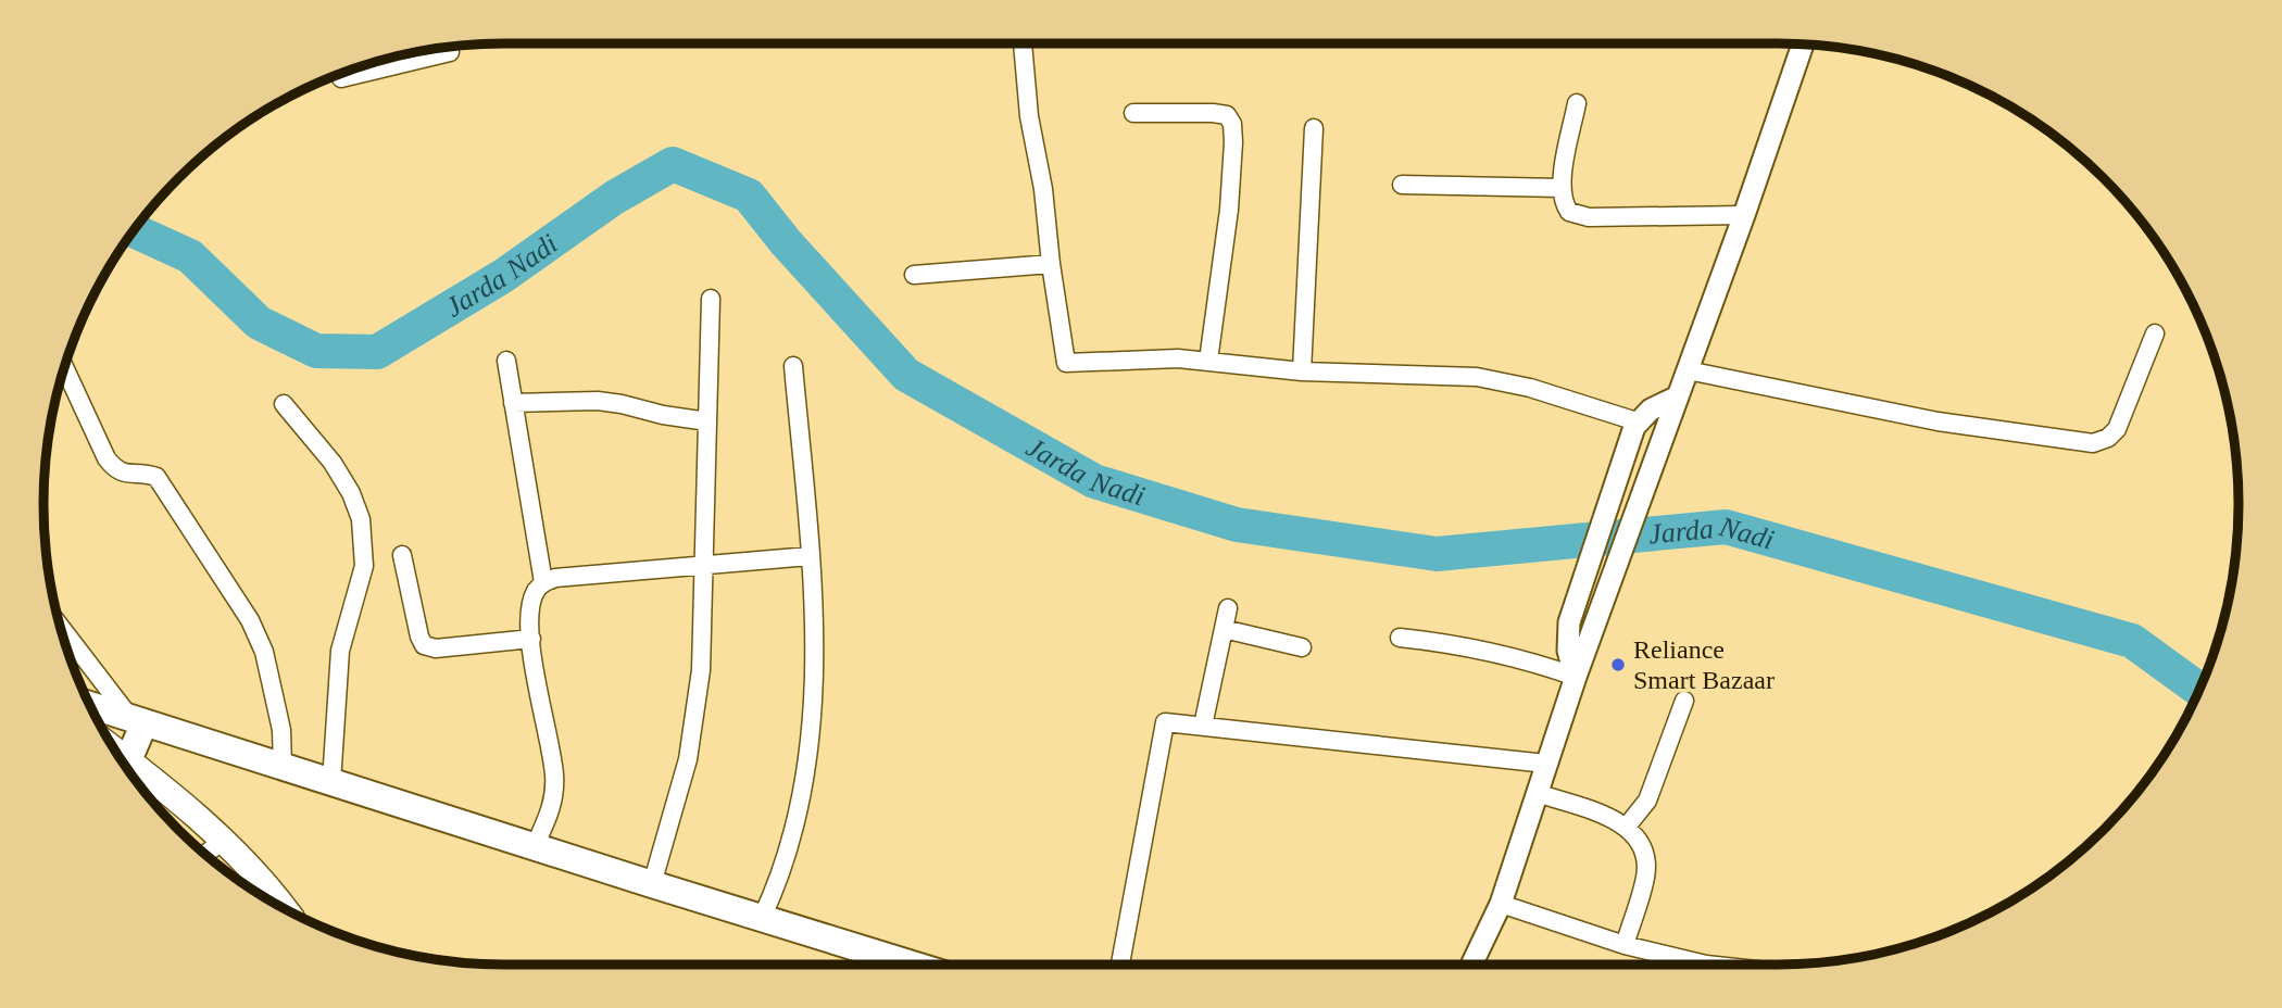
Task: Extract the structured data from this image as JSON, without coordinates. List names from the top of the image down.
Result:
{
  "water": ["Jarda Nadi"],
  "places": ["Reliance Smart Bazaar"]
}
